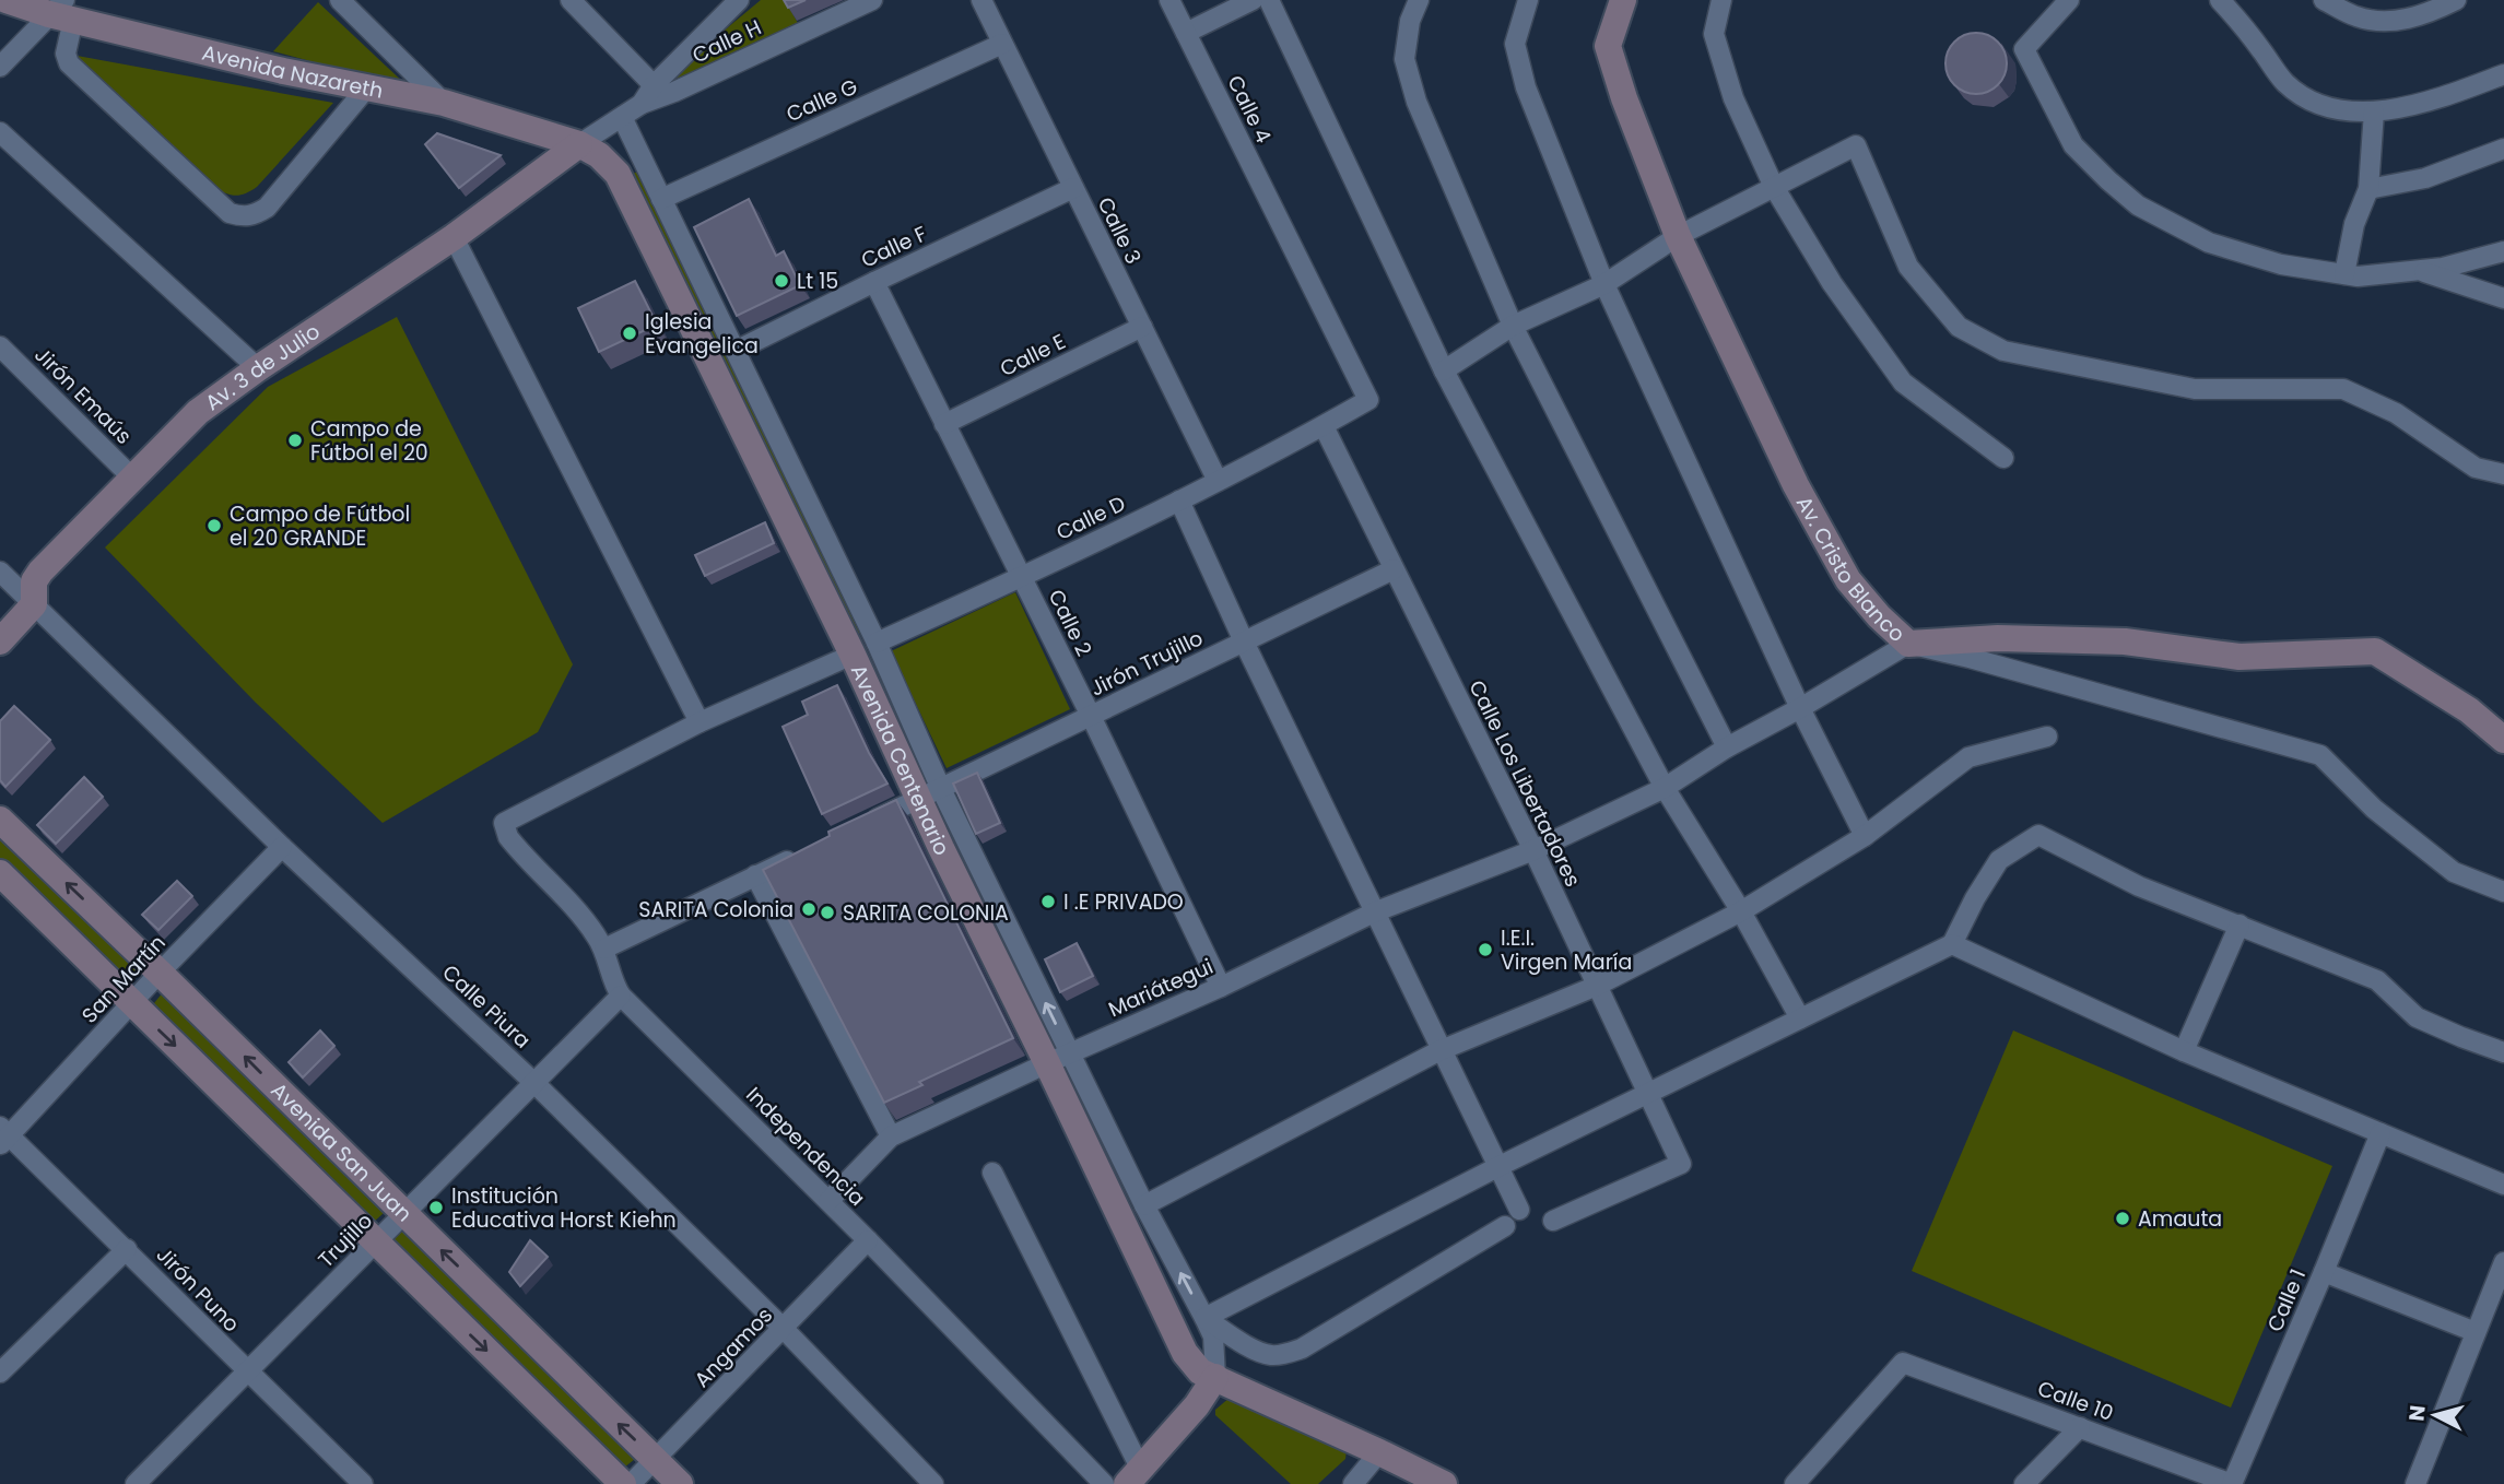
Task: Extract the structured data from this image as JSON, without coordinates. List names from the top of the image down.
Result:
{
  "streets": {
    "street": [
      "Calle H",
      "Avenida Nazareth",
      "Calle G",
      "Calle 4",
      "Calle 3",
      "Calle F",
      "Calle E",
      "Av. 3 de Julio",
      "Jirón Emaús",
      "Calle D",
      "Av. Cristo Blanco",
      "Calle 2",
      "Jirón Trujillo",
      "Avenida Centenario",
      "Calle Los Libertadores",
      "San Martín",
      "Mariátegui",
      "Calle Piura",
      "Independencia",
      "Avenida San Juan",
      "Trujillo",
      "Jirón Puno",
      "Calle 1",
      "Angamos",
      "Calle 10"
    ]
  },
  "crossings": [
    ["Avenida Nazareth", "Av. 3 de Julio"],
    ["Avenida Nazareth", "Avenida Centenario"],
    ["Calle G", "Calle 3"],
    ["Calle G", "Avenida Centenario"],
    ["Calle 4", "Calle D"],
    ["Calle 4", "Calle Los Libertadores"],
    ["Calle 3", "Calle F"],
    ["Calle 3", "Calle E"],
    ["Calle 3", "Calle D"],
    ["Calle F", "Calle 2"],
    ["Calle F", "Avenida Centenario"],
    ["Calle E", "Calle 2"],
    ["Av. 3 de Julio", "Jirón Emaús"],
    ["Av. 3 de Julio", "Avenida Centenario"],
    ["Av. 3 de Julio", "Calle Piura"],
    ["Calle D", "Calle 2"],
    ["Calle D", "Avenida Centenario"],
    ["Calle D", "Calle Los Libertadores"],
    ["Calle D", "Independencia"],
    ["Av. Cristo Blanco", "Mariátegui"],
    ["Calle 2", "Jirón Trujillo"],
    ["Calle 2", "Mariátegui"],
    ["Jirón Trujillo", "Avenida Centenario"],
    ["Jirón Trujillo", "Calle Los Libertadores"],
    ["Avenida Centenario", "Mariátegui"],
    ["Calle Los Libertadores", "Mariátegui"],
    ["San Martín", "Calle Piura"],
    ["San Martín", "Avenida San Juan"],
    ["San Martín", "Jirón Puno"],
    ["Mariátegui", "Independencia"],
    ["Calle Piura", "Trujillo"],
    ["Calle Piura", "Angamos"],
    ["Independencia", "Trujillo"],
    ["Independencia", "Angamos"],
    ["Avenida San Juan", "Trujillo"],
    ["Avenida San Juan", "Angamos"],
    ["Trujillo", "Jirón Puno"],
    ["Calle 1", "Calle 10"]
  ],
  "places": [
    "Lt 15",
    "Iglesia Evangelica",
    "Campo de Fútbol el 20",
    "Campo de Fútbol el 20 GRANDE",
    "I .E PRIVADO",
    "SARITA Colonia",
    "SARITA COLONIA",
    "I.E.I. Virgen María",
    "Institución Educativa Horst Kiehn",
    "Amauta"
  ],
  "north": "left"
}
